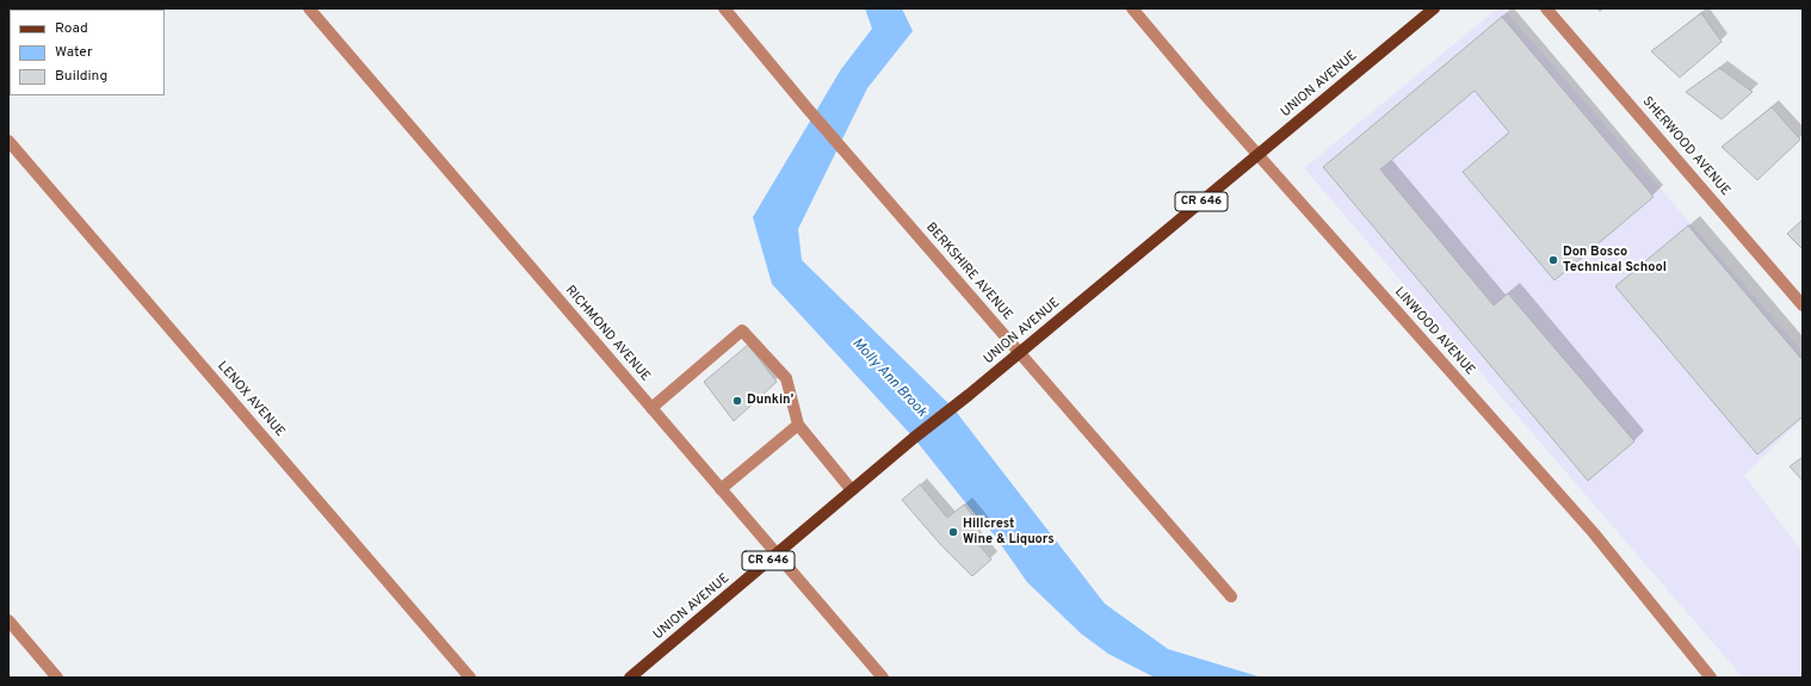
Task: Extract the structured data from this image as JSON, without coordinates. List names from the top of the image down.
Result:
{
  "streets": {
    "main road": ["UNION AVENUE", "CR 646"],
    "street": [
      "SHERWOOD AVENUE",
      "BERKSHIRE AVENUE",
      "LINWOOD AVENUE",
      "RICHMOND AVENUE",
      "LENOX AVENUE"
    ]
  },
  "crossings": [
    ["UNION AVENUE", "BERKSHIRE AVENUE"],
    ["UNION AVENUE", "LINWOOD AVENUE"],
    ["UNION AVENUE", "RICHMOND AVENUE"]
  ],
  "water": ["Molly Ann Brook"],
  "places": ["Don Bosco Technical School", "Dunkin’", "Hillcrest Wine & Liquors"],
  "legend": ["Road", "Water", "Building"]
}
